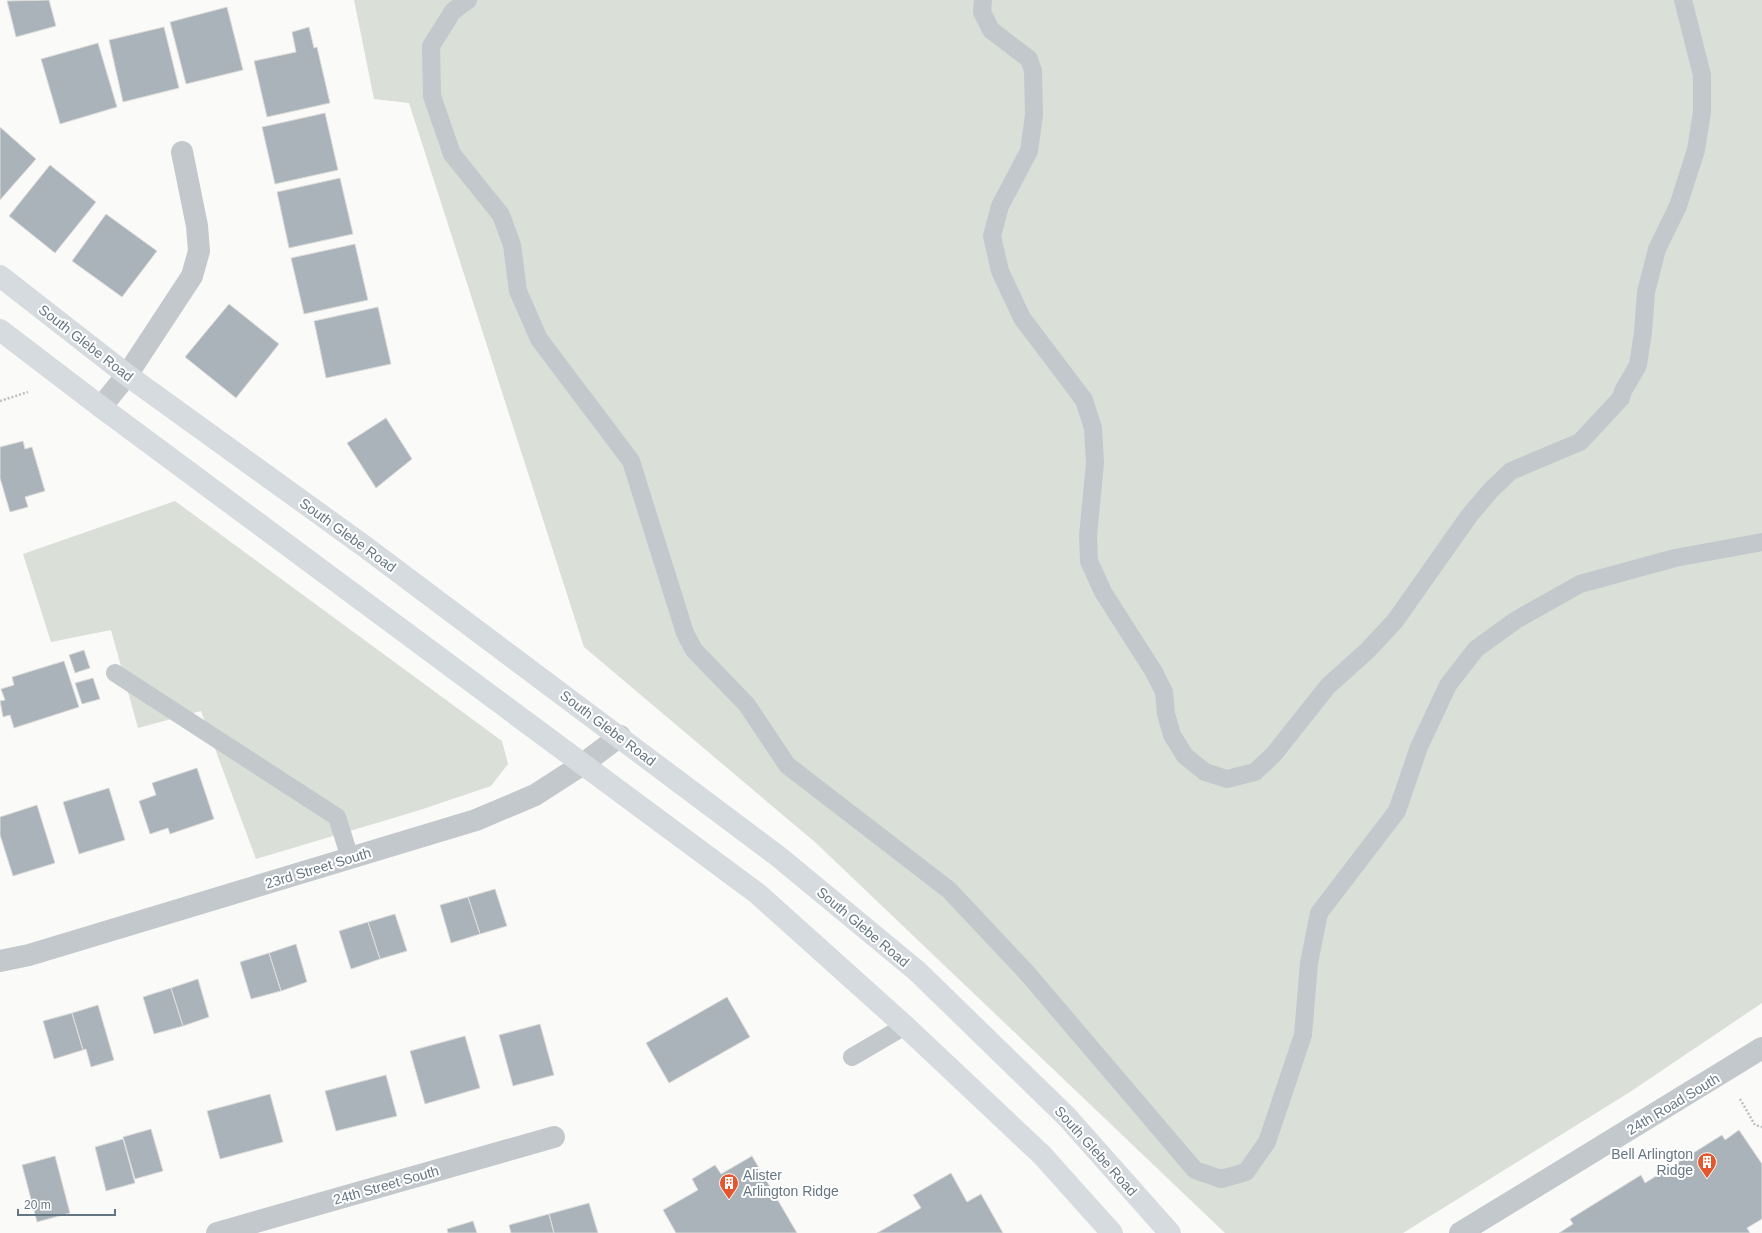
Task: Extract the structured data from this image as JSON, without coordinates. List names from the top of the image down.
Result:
{
  "streets": {
    "main road": ["South Glebe Road"],
    "street": ["23rd Street South", "24th Road South", "24th Street South"]
  },
  "crossings": [
    ["South Glebe Road", "23rd Street South"]
  ],
  "places": {
    "building": ["Bell Arlington Ridge", "Alister Arlington Ridge"]
  },
  "scale_bar": "20 m"
}
